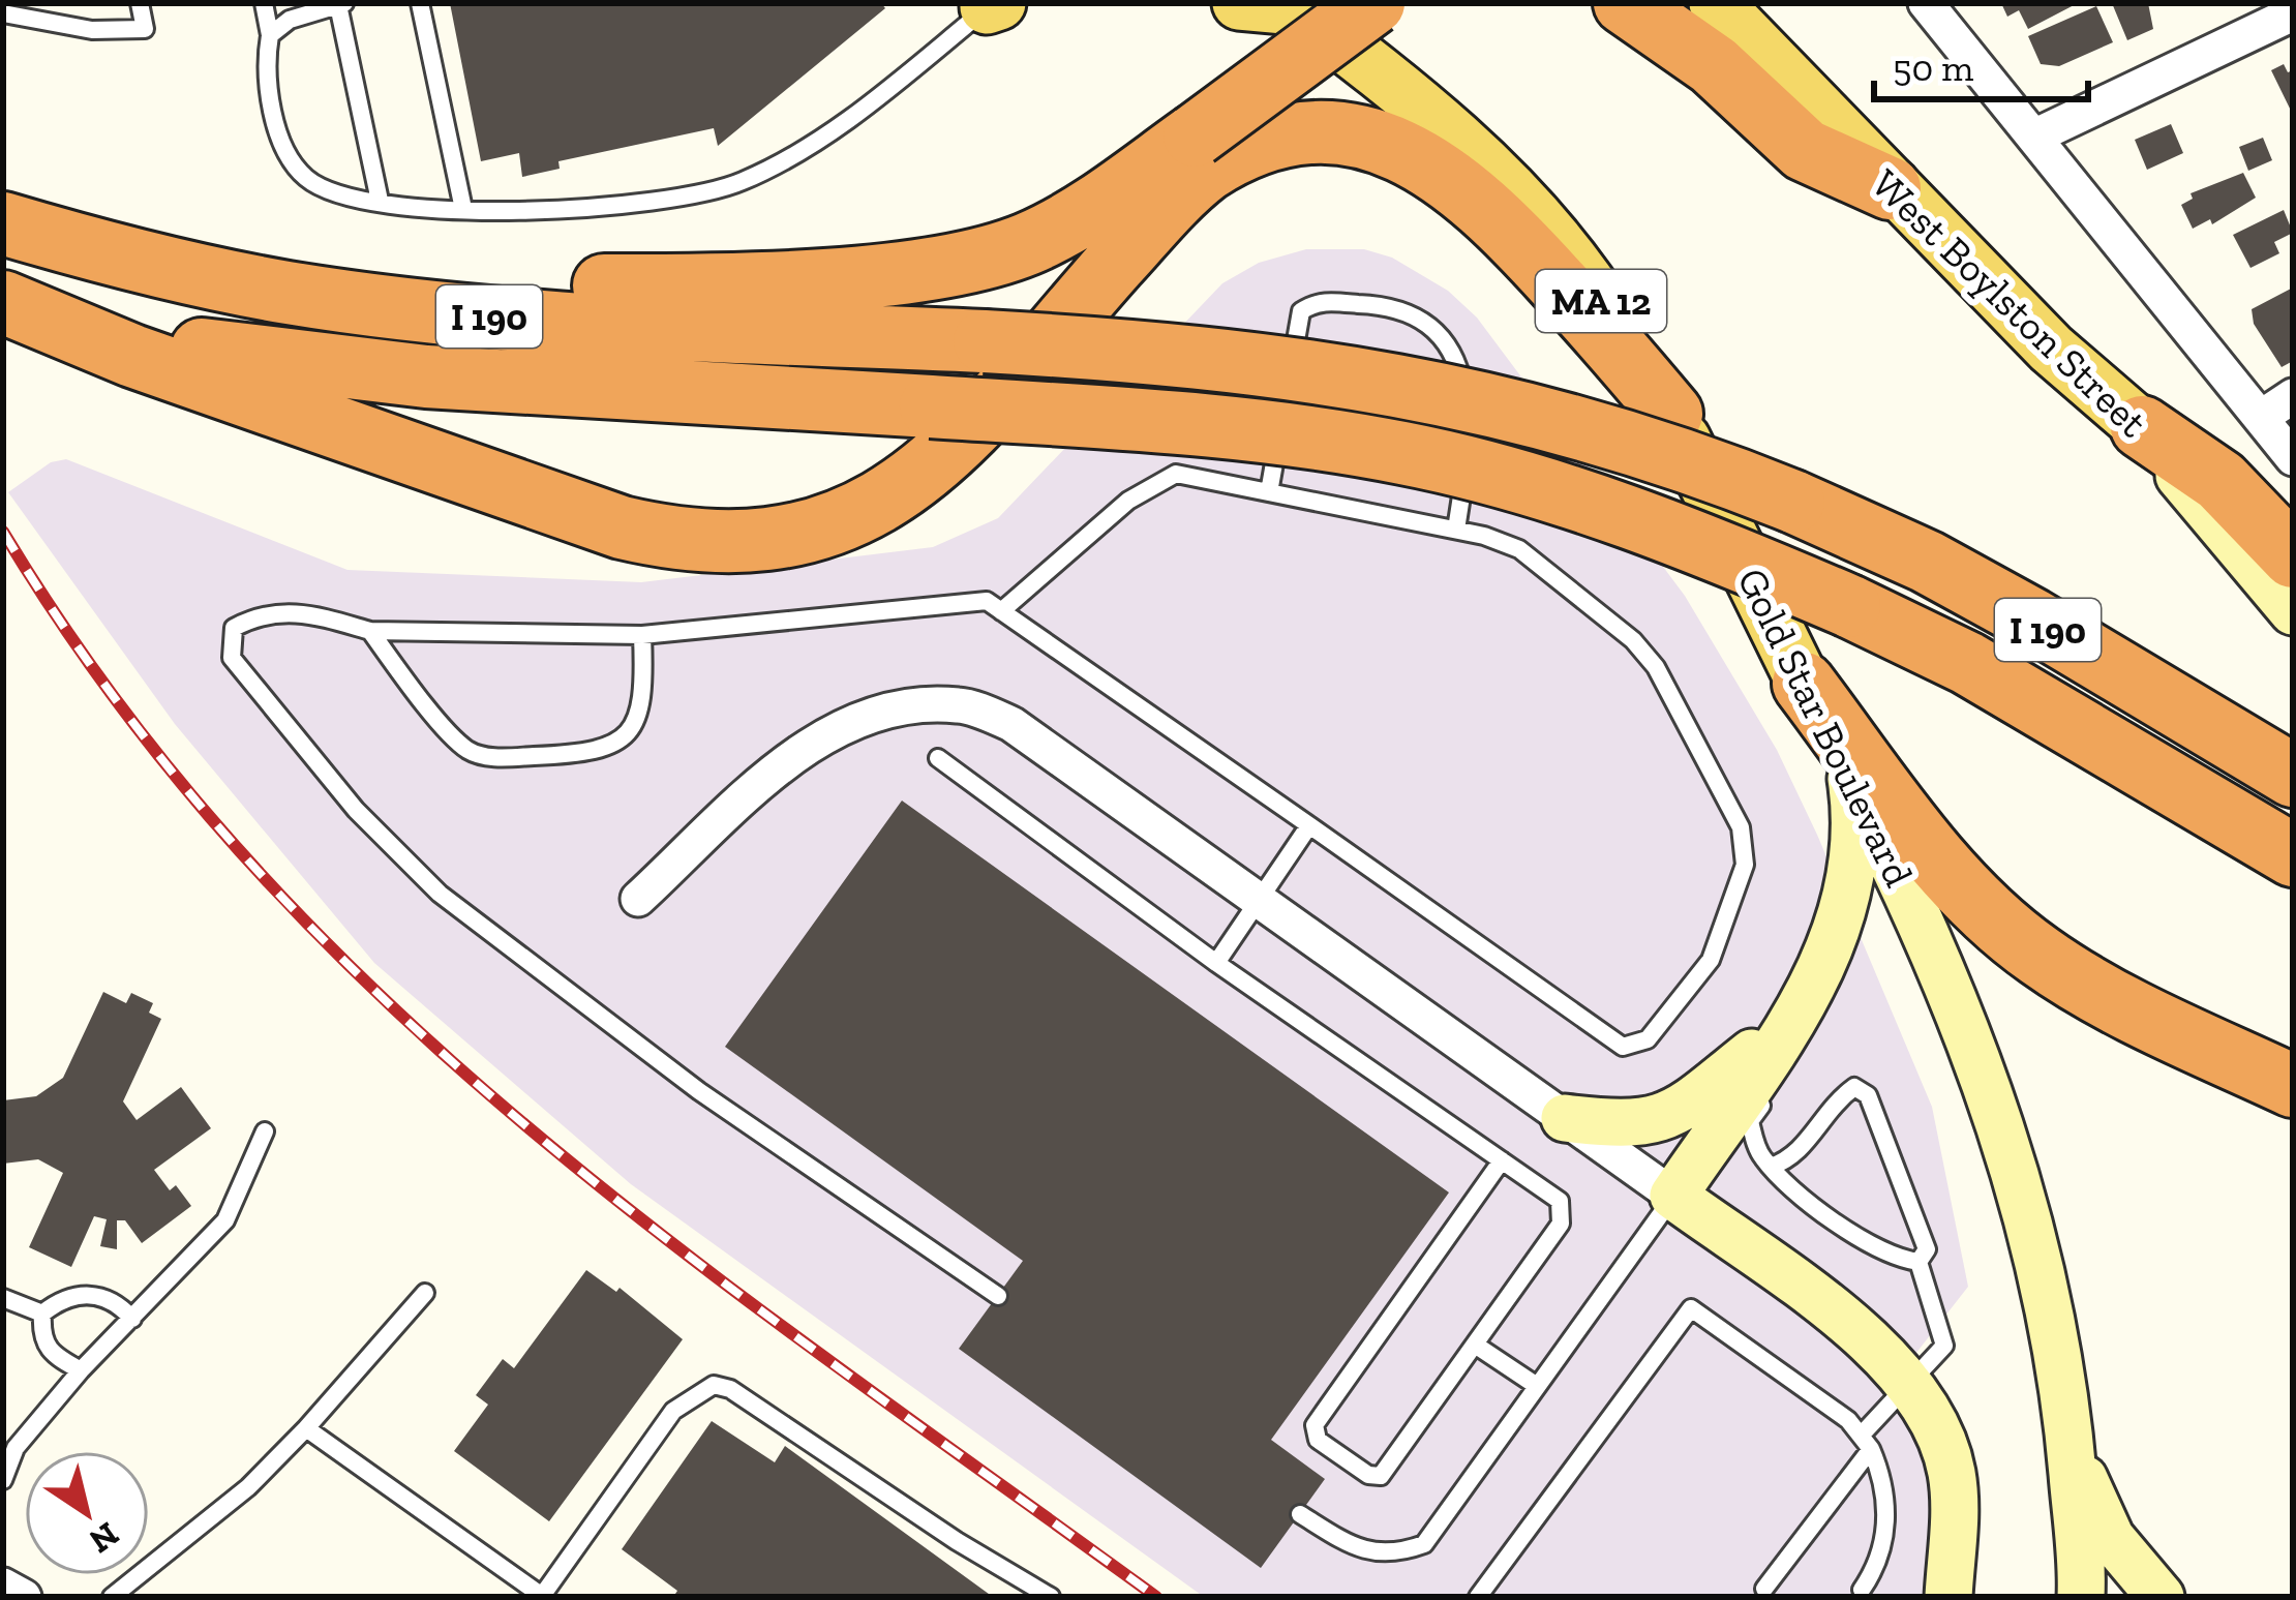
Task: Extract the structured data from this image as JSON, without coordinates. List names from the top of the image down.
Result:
{
  "streets": {
    "highway": ["I 190"],
    "main road": ["MA 12", "West Boylston Street", "Gold Star Boulevard"]
  },
  "scale_bar": "50 m",
  "north": "bottom right"
}
